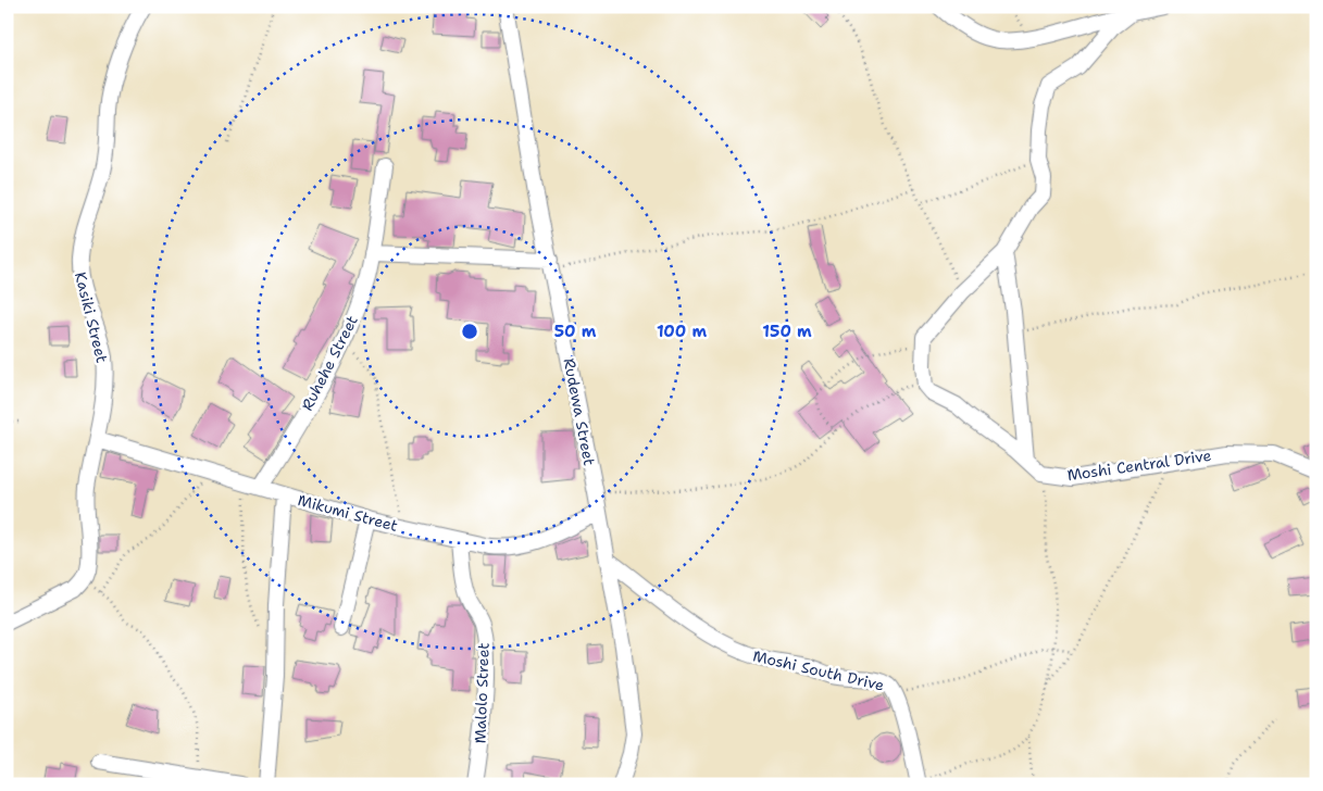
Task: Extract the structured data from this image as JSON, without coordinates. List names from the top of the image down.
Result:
{
  "streets": {
    "street": [
      "Kasiki Street",
      "Ruhehe Street",
      "Rudewa Street",
      "Moshi Central Drive",
      "Mikumi Street",
      "Moshi South Drive",
      "Malolo Street"
    ]
  },
  "crossings": [
    ["Kasiki Street", "Mikumi Street"],
    ["Ruhehe Street", "Mikumi Street"],
    ["Rudewa Street", "Mikumi Street"],
    ["Rudewa Street", "Moshi South Drive"],
    ["Mikumi Street", "Malolo Street"]
  ],
  "rings": ["50 m", "100 m", "150 m"]
}
